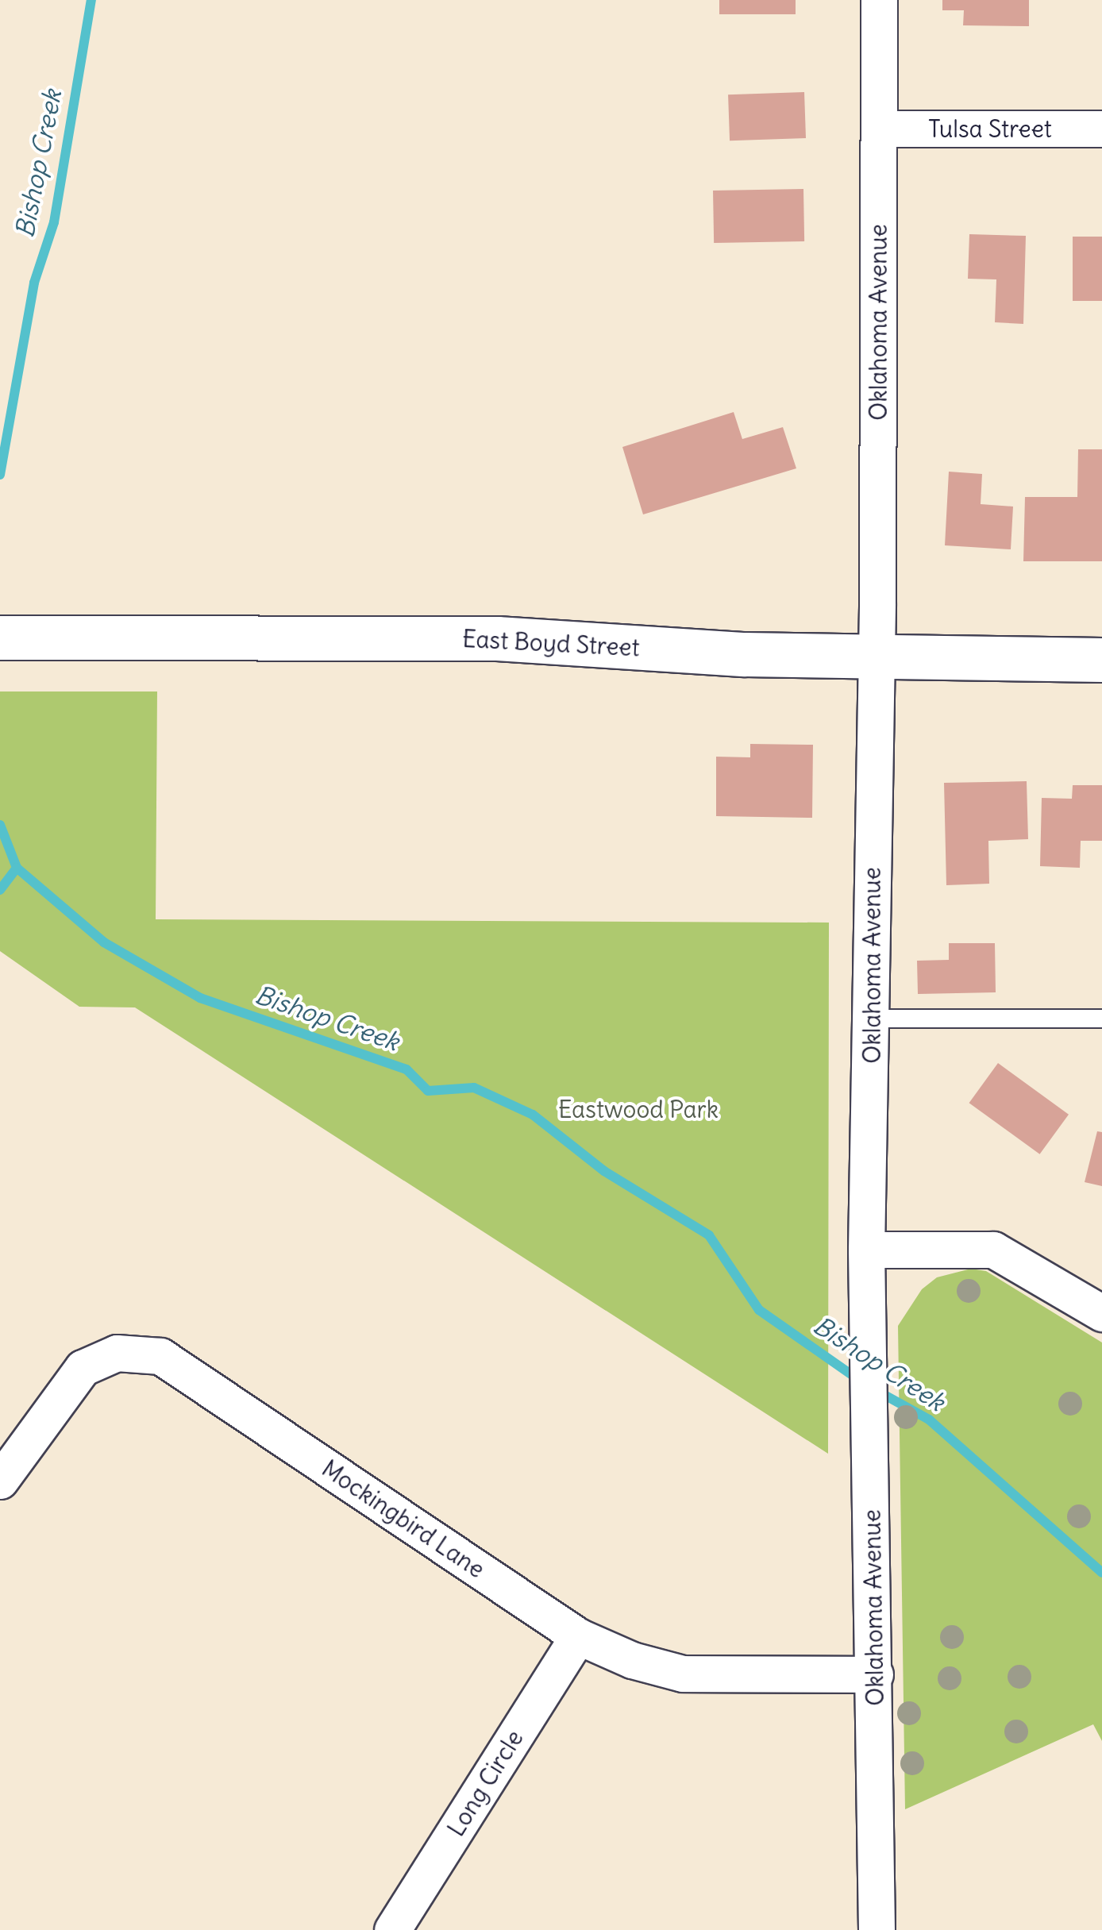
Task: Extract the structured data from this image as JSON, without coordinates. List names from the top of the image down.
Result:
{
  "streets": {
    "street": [
      "Tulsa Street",
      "Oklahoma Avenue",
      "East Boyd Street",
      "Mockingbird Lane",
      "Long Circle"
    ]
  },
  "crossings": [
    ["Tulsa Street", "Oklahoma Avenue"],
    ["Oklahoma Avenue", "East Boyd Street"],
    ["Oklahoma Avenue", "Mockingbird Lane"],
    ["Mockingbird Lane", "Long Circle"]
  ],
  "water": ["Bishop Creek"],
  "parks": ["Eastwood Park"]
}
